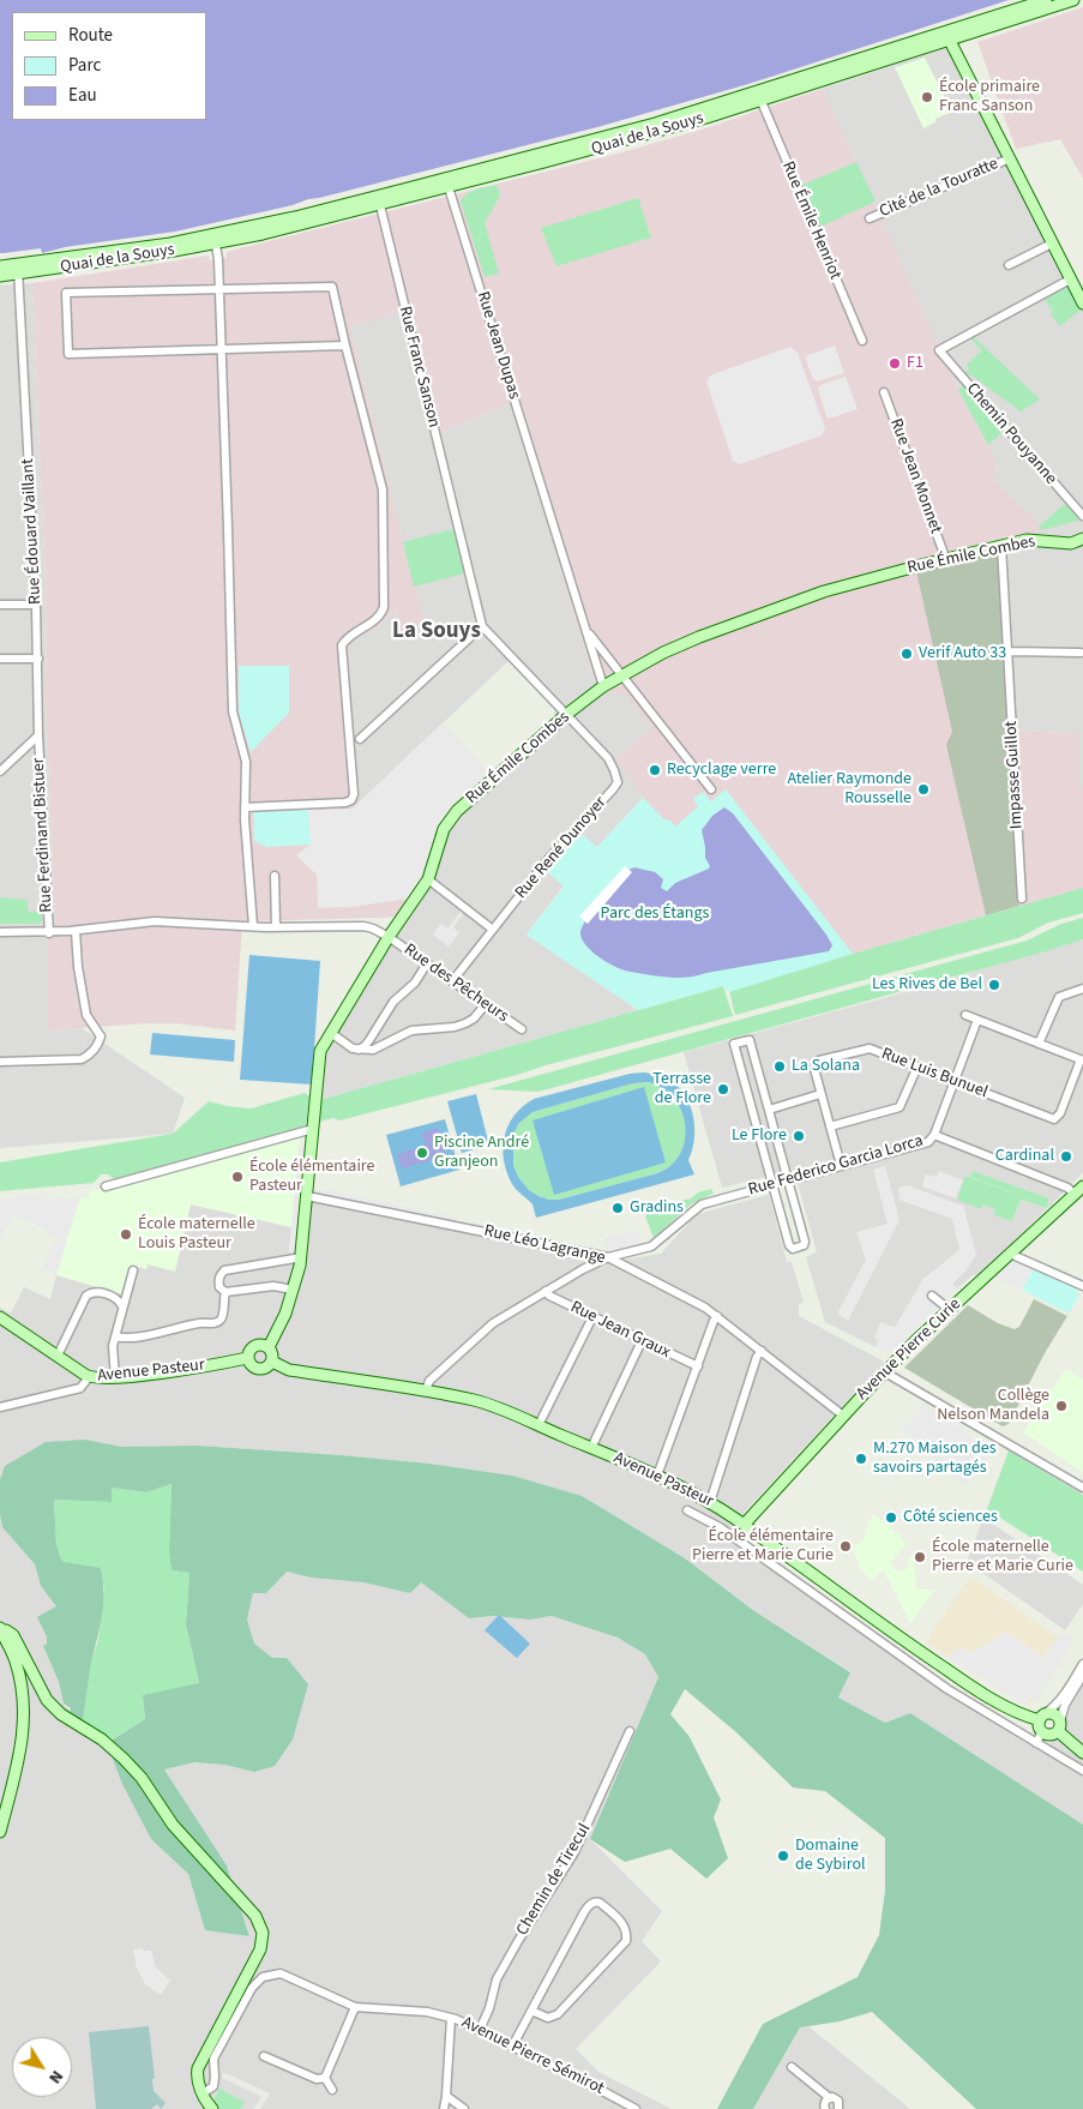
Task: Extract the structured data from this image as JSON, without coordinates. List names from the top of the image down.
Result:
{
  "streets": {
    "street": [
      "Quai de la Souys",
      "Cité de la Touratte",
      "Rue Émile Henriot",
      "Rue Jean Dupas",
      "Rue Franc Sanson",
      "Chemin Pouyanne",
      "Rue Jean Monnet",
      "Rue Édouard Vaillant",
      "Rue Émile Combes",
      "Impasse Guillot",
      "Rue Ferdinand Bistuer",
      "Rue René Dunoyer",
      "Rue des Pêcheurs",
      "Rue Luis Bunuel",
      "Rue Federico Garcia Lorca",
      "Rue Léo Lagrange",
      "Rue Jean Graux",
      "Avenue Pierre Curie",
      "Avenue Pasteur",
      "Chemin de Tirecul",
      "Avenue Pierre Sémirot"
    ]
  },
  "crossings": [
    ["Quai de la Souys", "Rue Émile Henriot"],
    ["Quai de la Souys", "Rue Jean Dupas"],
    ["Quai de la Souys", "Rue Franc Sanson"],
    ["Quai de la Souys", "Rue Édouard Vaillant"],
    ["Rue Jean Dupas", "Rue Émile Combes"],
    ["Rue Jean Monnet", "Rue Émile Combes"],
    ["Rue Édouard Vaillant", "Rue Ferdinand Bistuer"],
    ["Rue Émile Combes", "Impasse Guillot"],
    ["Rue Émile Combes", "Rue René Dunoyer"],
    ["Rue Émile Combes", "Rue des Pêcheurs"],
    ["Rue Émile Combes", "Rue Léo Lagrange"],
    ["Rue Émile Combes", "Avenue Pasteur"],
    ["Rue René Dunoyer", "Rue des Pêcheurs"],
    ["Rue Luis Bunuel", "Rue Federico Garcia Lorca"],
    ["Rue Federico Garcia Lorca", "Rue Léo Lagrange"],
    ["Rue Léo Lagrange", "Avenue Pierre Curie"],
    ["Avenue Pierre Curie", "Avenue Pasteur"],
    ["Chemin de Tirecul", "Avenue Pierre Sémirot"]
  ],
  "districts": ["La Souys"],
  "parks": ["Parc des Étangs"],
  "places": [
    "École primaire Franc Sanson",
    "F1",
    "Verif Auto 33",
    "Recyclage verre",
    "Atelier Raymonde Rousselle",
    "Les Rives de Bel",
    "La Solana",
    "Terrasse de Flore",
    "Le Flore",
    "Piscine André Granjeon",
    "Cardinal",
    "École élémentaire Pasteur",
    "Gradins",
    "École maternelle Louis Pasteur",
    "Collège Nelson Mandela",
    "M.270 Maison des savoirs partagés",
    "Côté sciences",
    "École élémentaire Pierre et Marie Curie",
    "École maternelle Pierre et Marie Curie",
    "Domaine de Sybirol"
  ],
  "legend": ["Route", "Parc", "Eau"],
  "north": "bottom right"
}
